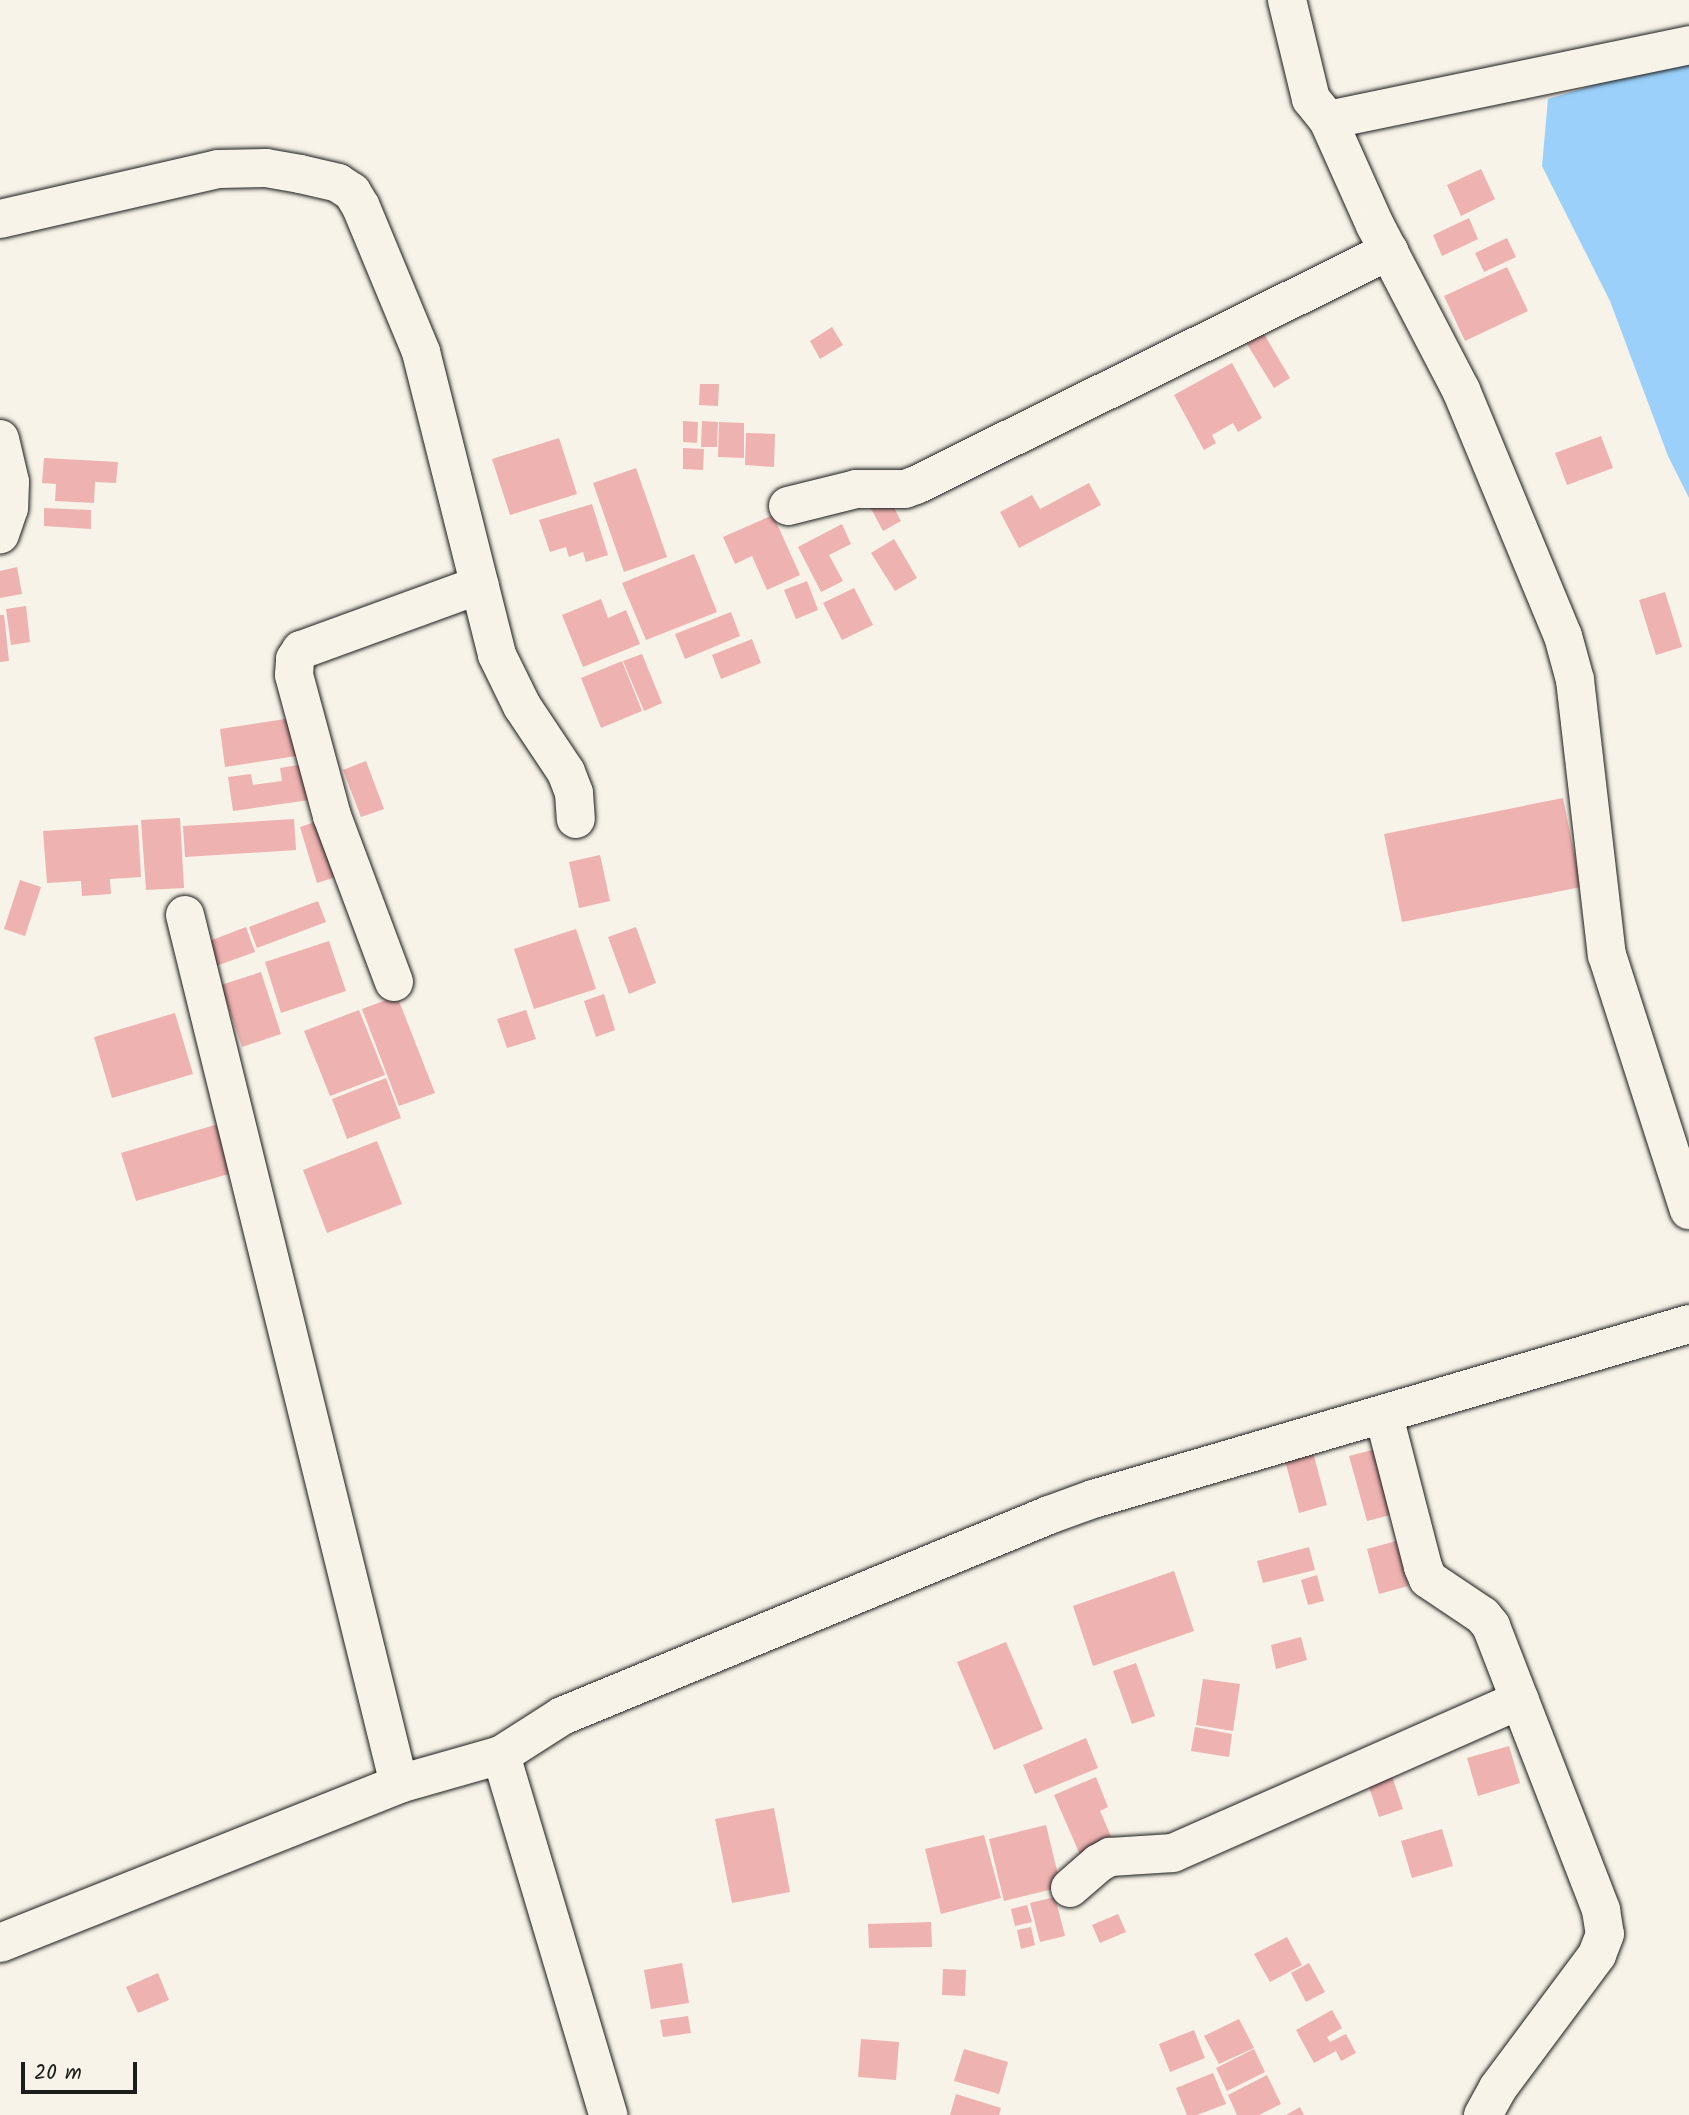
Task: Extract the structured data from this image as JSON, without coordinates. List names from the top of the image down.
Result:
{
  "scale_bar": "20 m"
}
